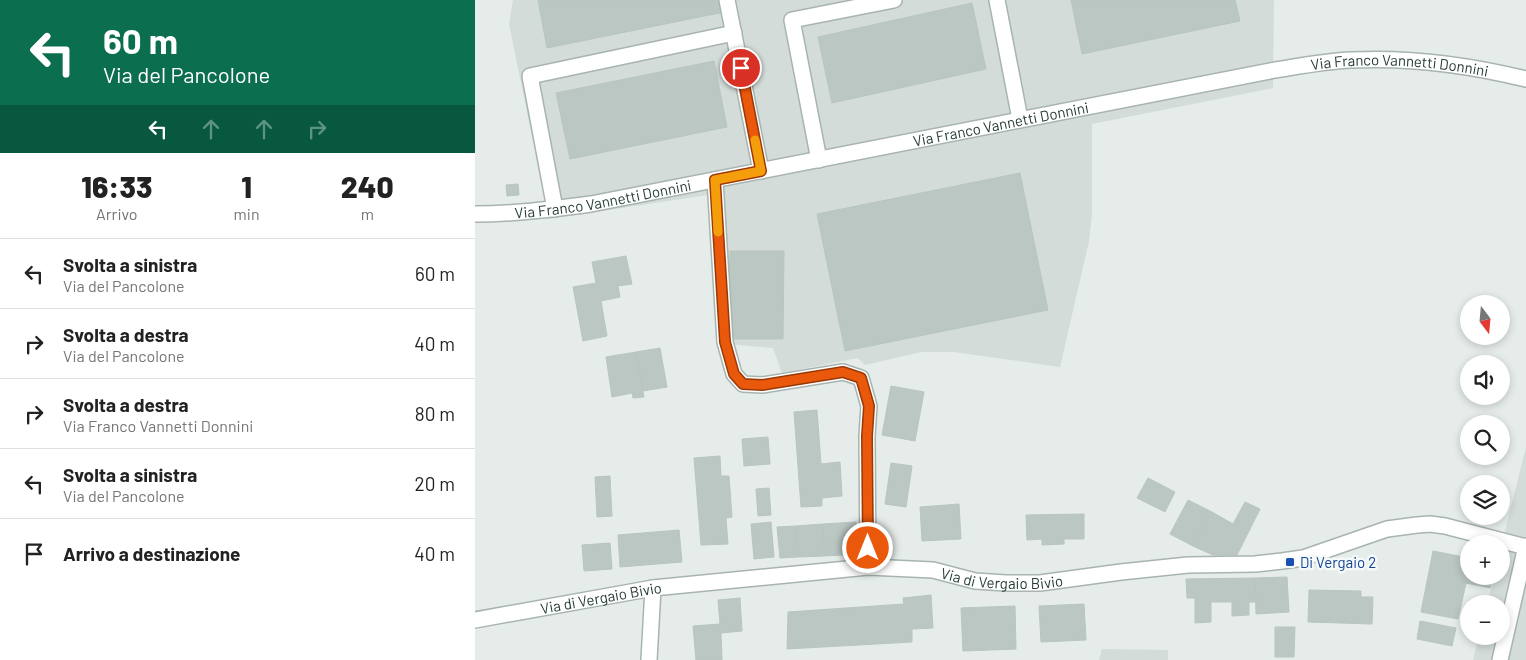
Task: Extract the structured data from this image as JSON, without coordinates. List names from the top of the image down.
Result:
{
  "streets": {
    "street": ["Via Franco Vannetti Donnini", "Via di Vergaio Bivio"]
  },
  "places": {
    "transit": ["Di Vergaio 2"]
  },
  "north": "bottom",
  "page": {
    "turn": ["60 m", "Via del Pancolone"],
    "eta": [
      "16:33",
      "Arrivo",
      "1",
      "min",
      "240",
      "m"
    ],
    "list": [
      {
        "name": "Svolta a sinistra",
        "note": "Via del Pancolone",
        "value": "60 m"
      },
      {
        "name": "Svolta a destra",
        "note": "Via del Pancolone",
        "value": "40 m"
      },
      {
        "name": "Svolta a destra",
        "note": "Via Franco Vannetti Donnini",
        "value": "80 m"
      },
      {
        "name": "Svolta a sinistra",
        "note": "Via del Pancolone",
        "value": "20 m"
      },
      {
        "name": "Arrivo a destinazione",
        "value": "40 m"
      }
    ],
    "map_buttons": ["+", "−"]
  }
}
